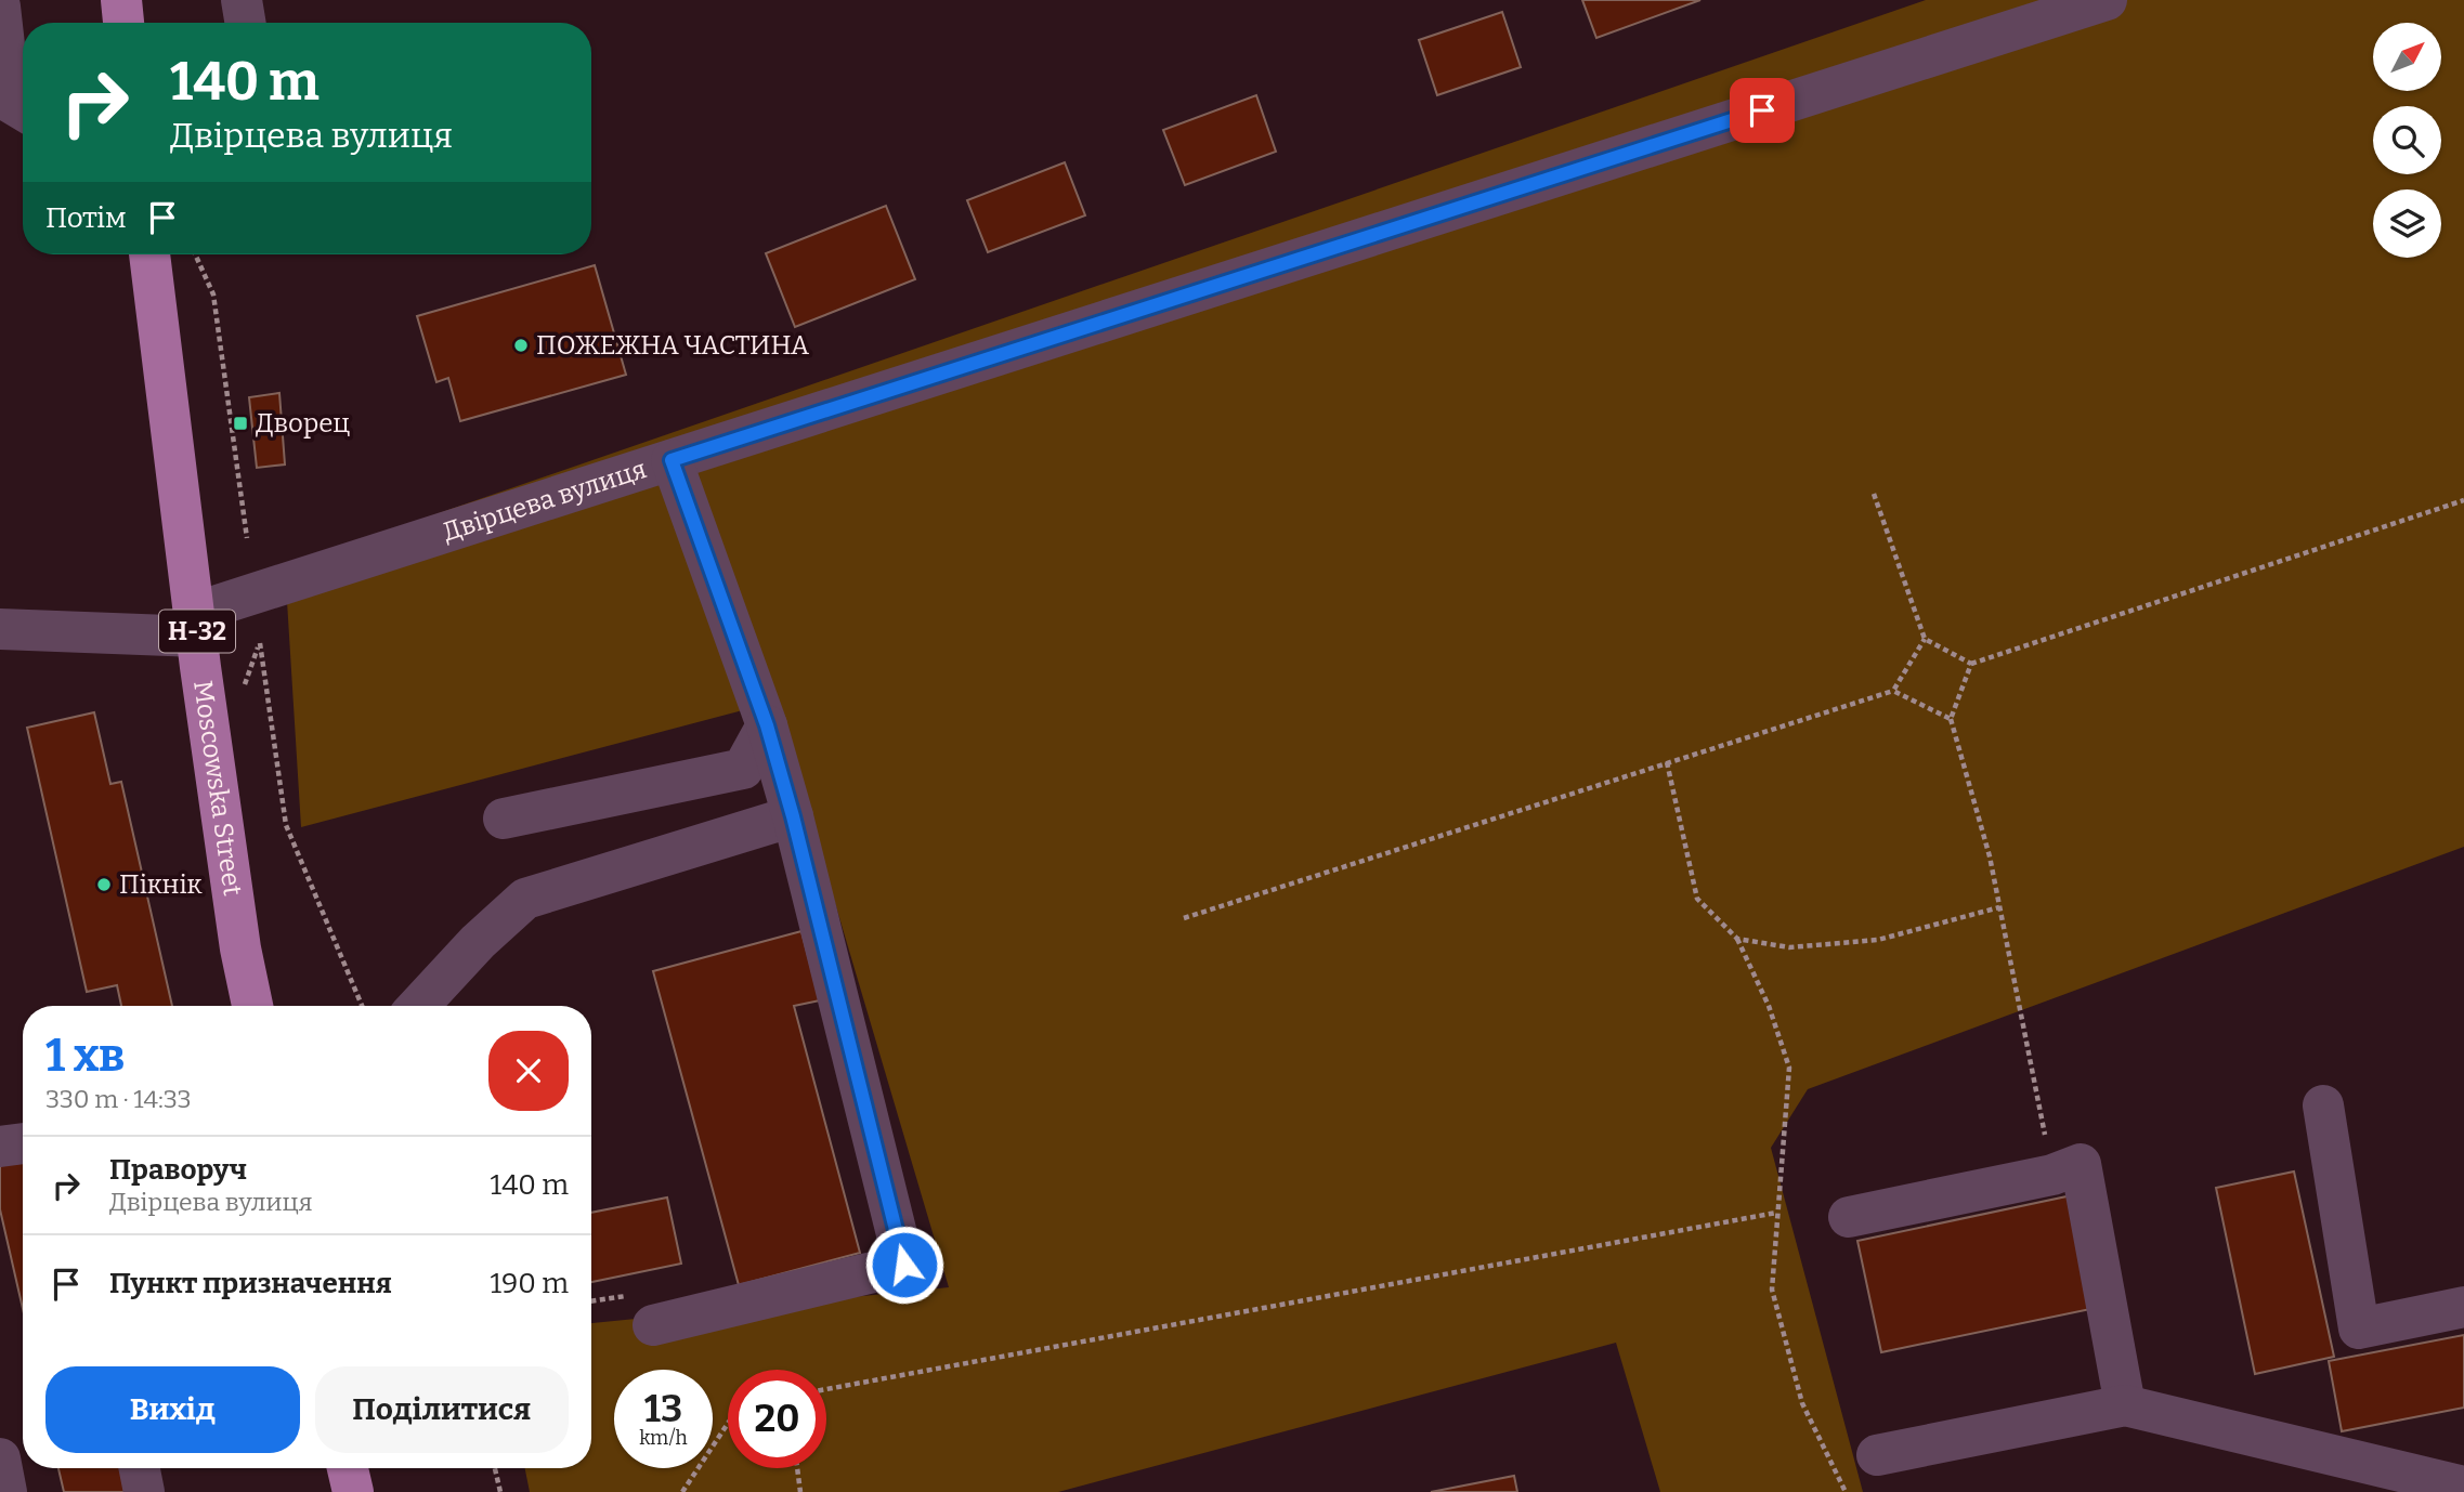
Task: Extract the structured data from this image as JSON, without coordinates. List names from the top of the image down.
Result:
{
  "streets": {
    "main road": ["Н-32", "Moscowska Street"],
    "street": ["Двірцева вулиця"]
  },
  "crossings": [
    ["Двірцева вулиця", "Moscowska Street"]
  ],
  "places": {
    "other": ["ПОЖЕЖНА ЧАСТИНА", "Пікнік"],
    "transit": ["Дворец"]
  },
  "north": "top right",
  "page": {
    "turn": ["140 m", "Двірцева вулиця"],
    "then": "Потім",
    "heading": ["1 хв", "330 m · 14:33"],
    "list": [
      {
        "name": "Праворуч",
        "note": "Двірцева вулиця",
        "value": "140 m"
      },
      {
        "name": "Пункт призначення",
        "value": "190 m"
      }
    ],
    "buttons": ["Вихід", "Поділитися"],
    "speed": "13 km/h",
    "limit": "20"
  }
}
